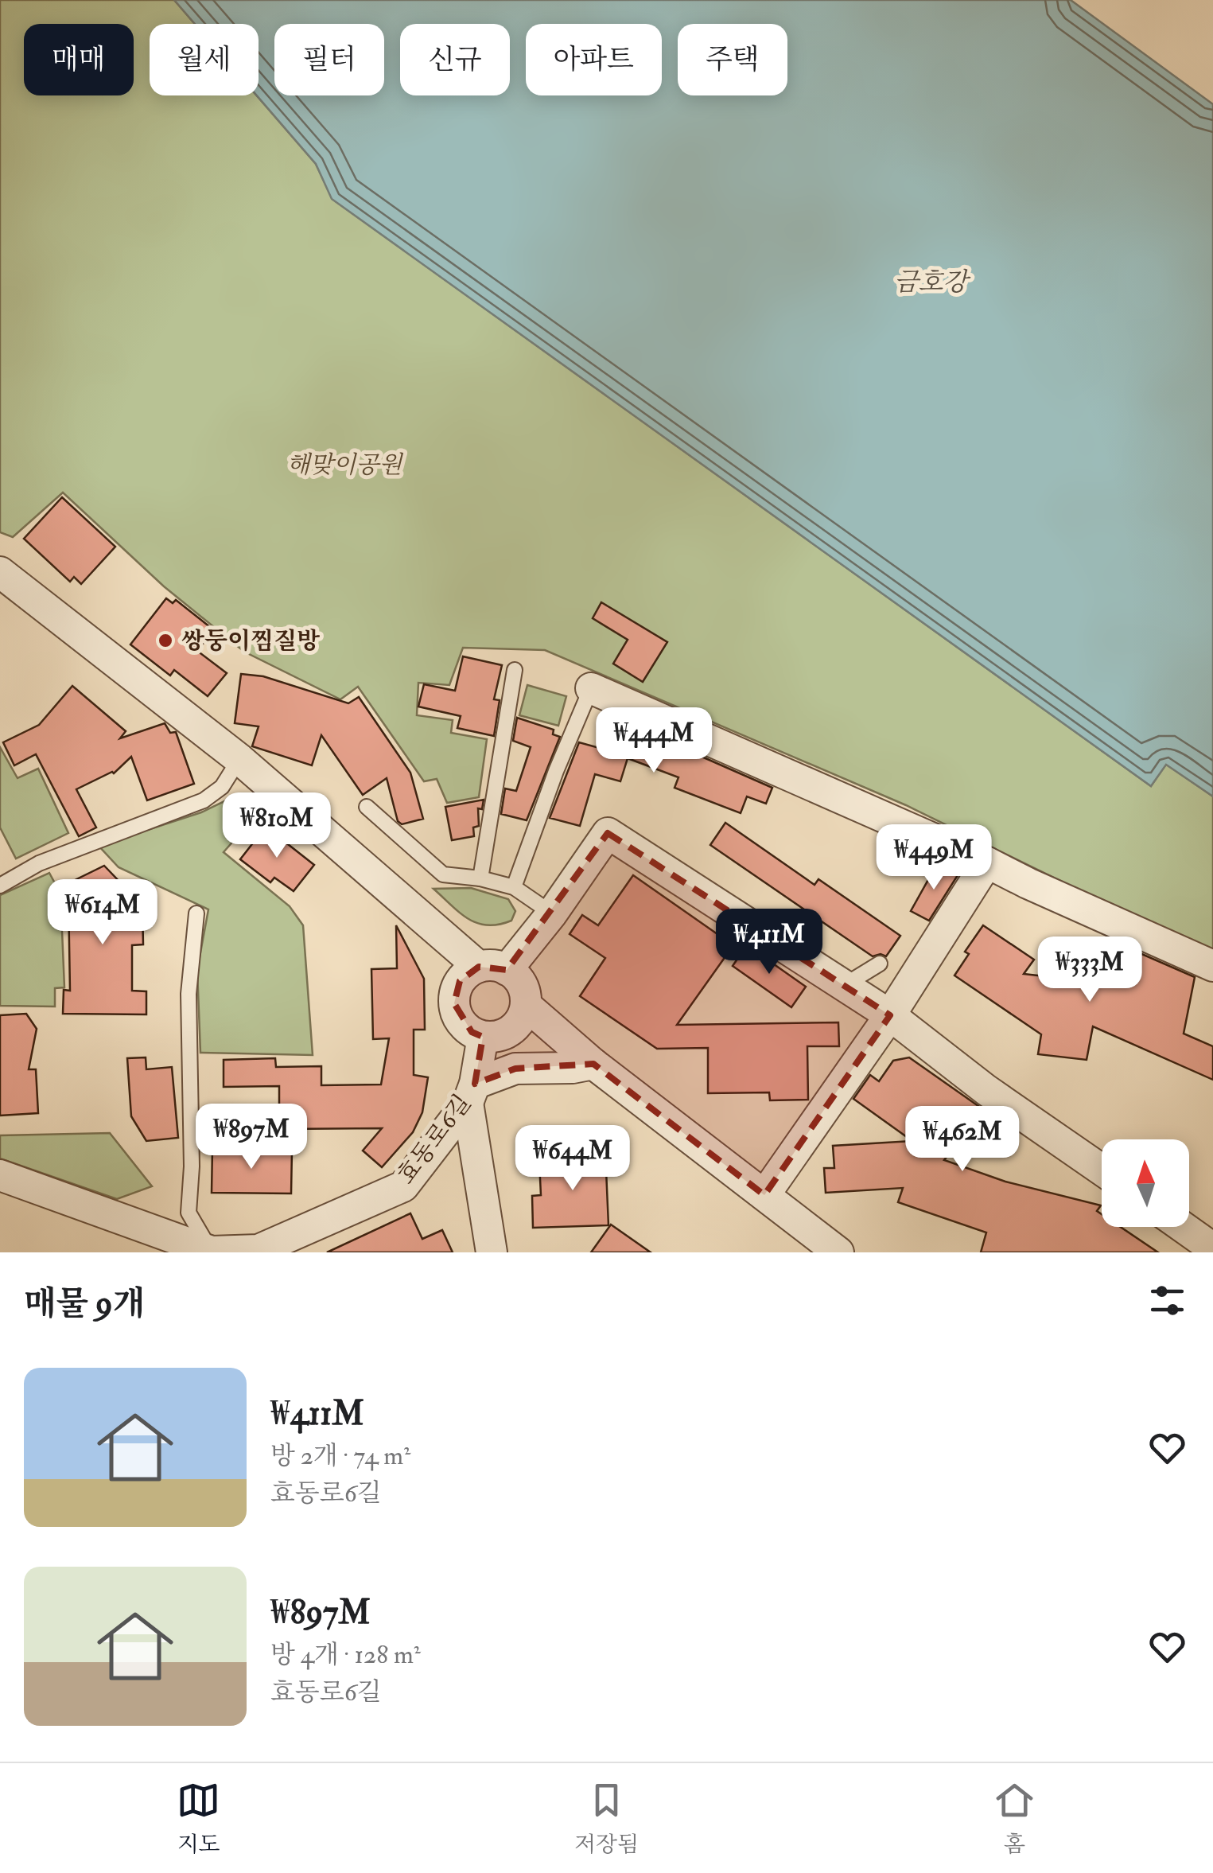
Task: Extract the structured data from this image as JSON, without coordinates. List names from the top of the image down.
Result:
{
  "streets": {
    "street": ["효동로6길"]
  },
  "water": ["금호강"],
  "parks": ["해맞이공원"],
  "places": ["쌍둥이찜질방"],
  "north": "top",
  "page": {
    "chip": [
      "매매",
      "월세",
      "필터",
      "신규",
      "아파트",
      "주택"
    ],
    "price": [
      "₩444M",
      "₩810M",
      "₩449M",
      "₩614M",
      "₩411M",
      "₩333M",
      "₩897M",
      "₩462M",
      "₩644M"
    ],
    "heading": "매물 9개",
    "list": [
      {
        "name": "₩411M",
        "note": "방 2개 · 74 m² · 효동로6길"
      },
      {
        "name": "₩897M",
        "note": "방 4개 · 128 m² · 효동로6길"
      }
    ],
    "tabs": ["지도", "저장됨", "홈"]
  }
}
